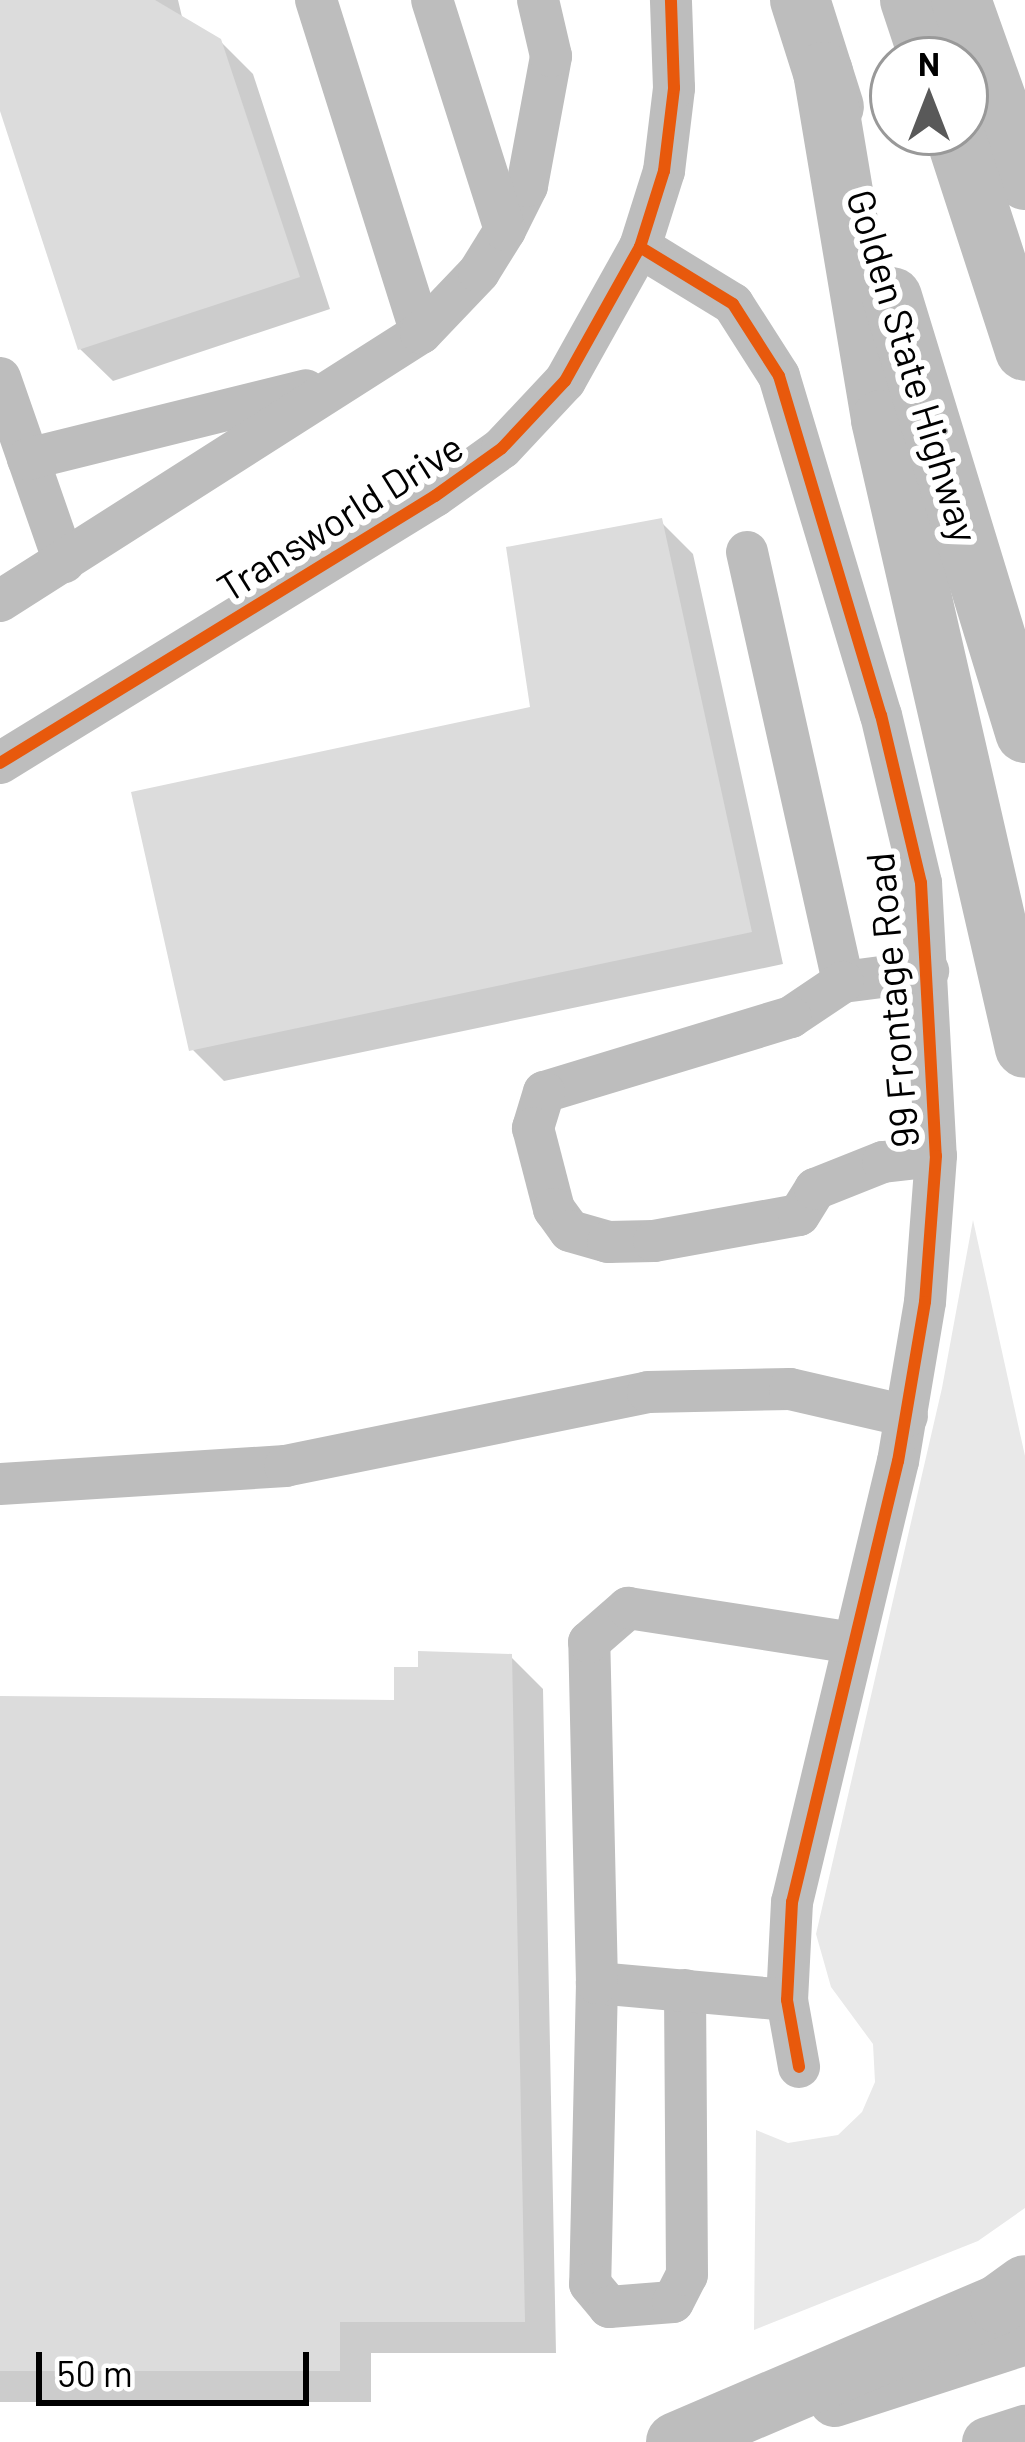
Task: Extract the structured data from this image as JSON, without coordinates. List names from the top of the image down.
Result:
{
  "streets": {
    "highway": ["Golden State Highway"],
    "street": ["Transworld Drive", "99 Frontage Road"]
  },
  "crossings": [
    ["Transworld Drive", "99 Frontage Road"]
  ],
  "scale_bar": "50 m",
  "north": "top"
}
